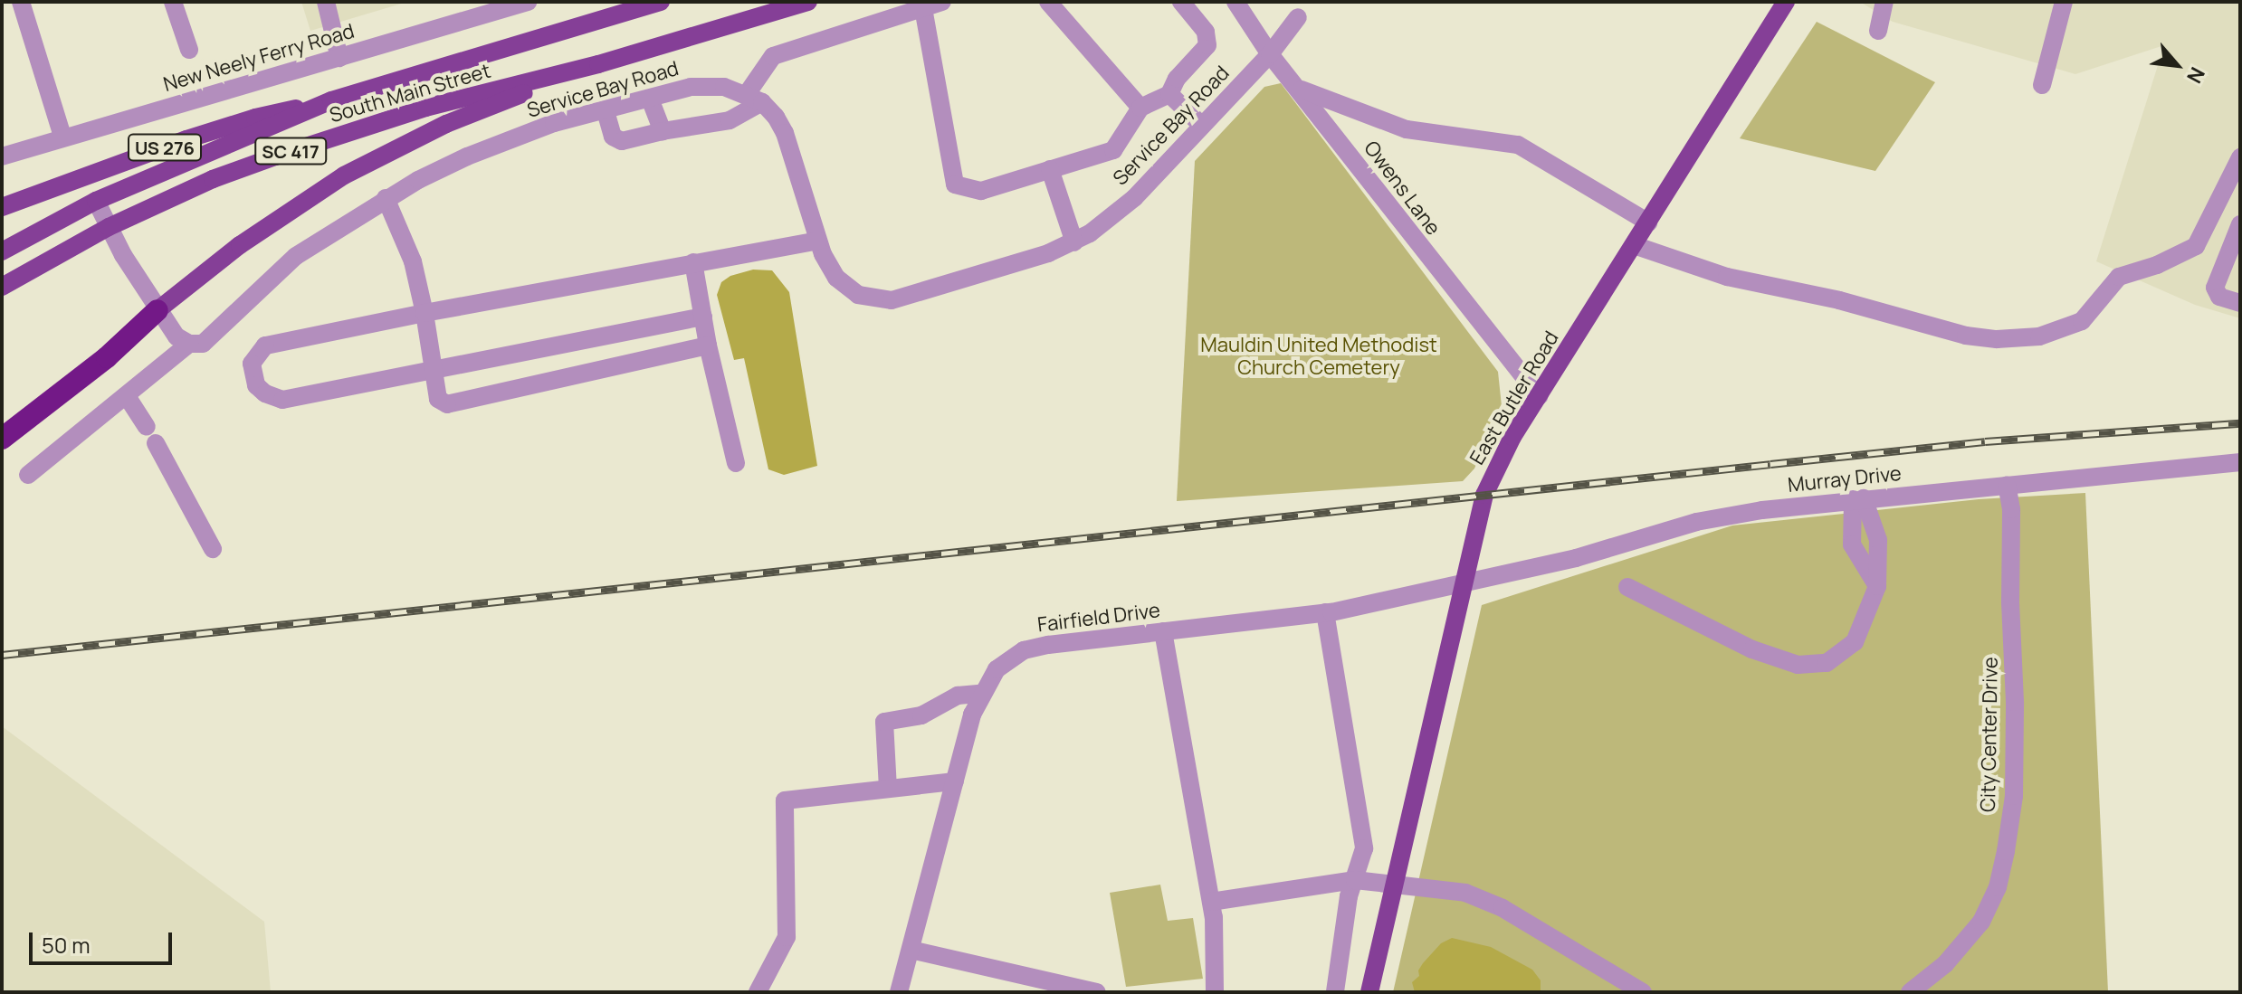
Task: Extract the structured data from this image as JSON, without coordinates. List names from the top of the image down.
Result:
{
  "streets": {
    "main road": [
      "South Main Street",
      "US 276",
      "SC 417",
      "East Butler Road"
    ],
    "street": [
      "New Neely Ferry Road",
      "Service Bay Road",
      "Owens Lane",
      "Murray Drive",
      "Fairfield Drive",
      "City Center Drive"
    ]
  },
  "crossings": [
    ["Service Bay Road", "Owens Lane"],
    ["South Main Street", "US 276"],
    ["Owens Lane", "East Butler Road"],
    ["East Butler Road", "Murray Drive"],
    ["East Butler Road", "Fairfield Drive"],
    ["Murray Drive", "Fairfield Drive"],
    ["Murray Drive", "City Center Drive"]
  ],
  "parks": ["Mauldin United Methodist Church Cemetery"],
  "scale_bar": "50 m",
  "north": "bottom right"
}
